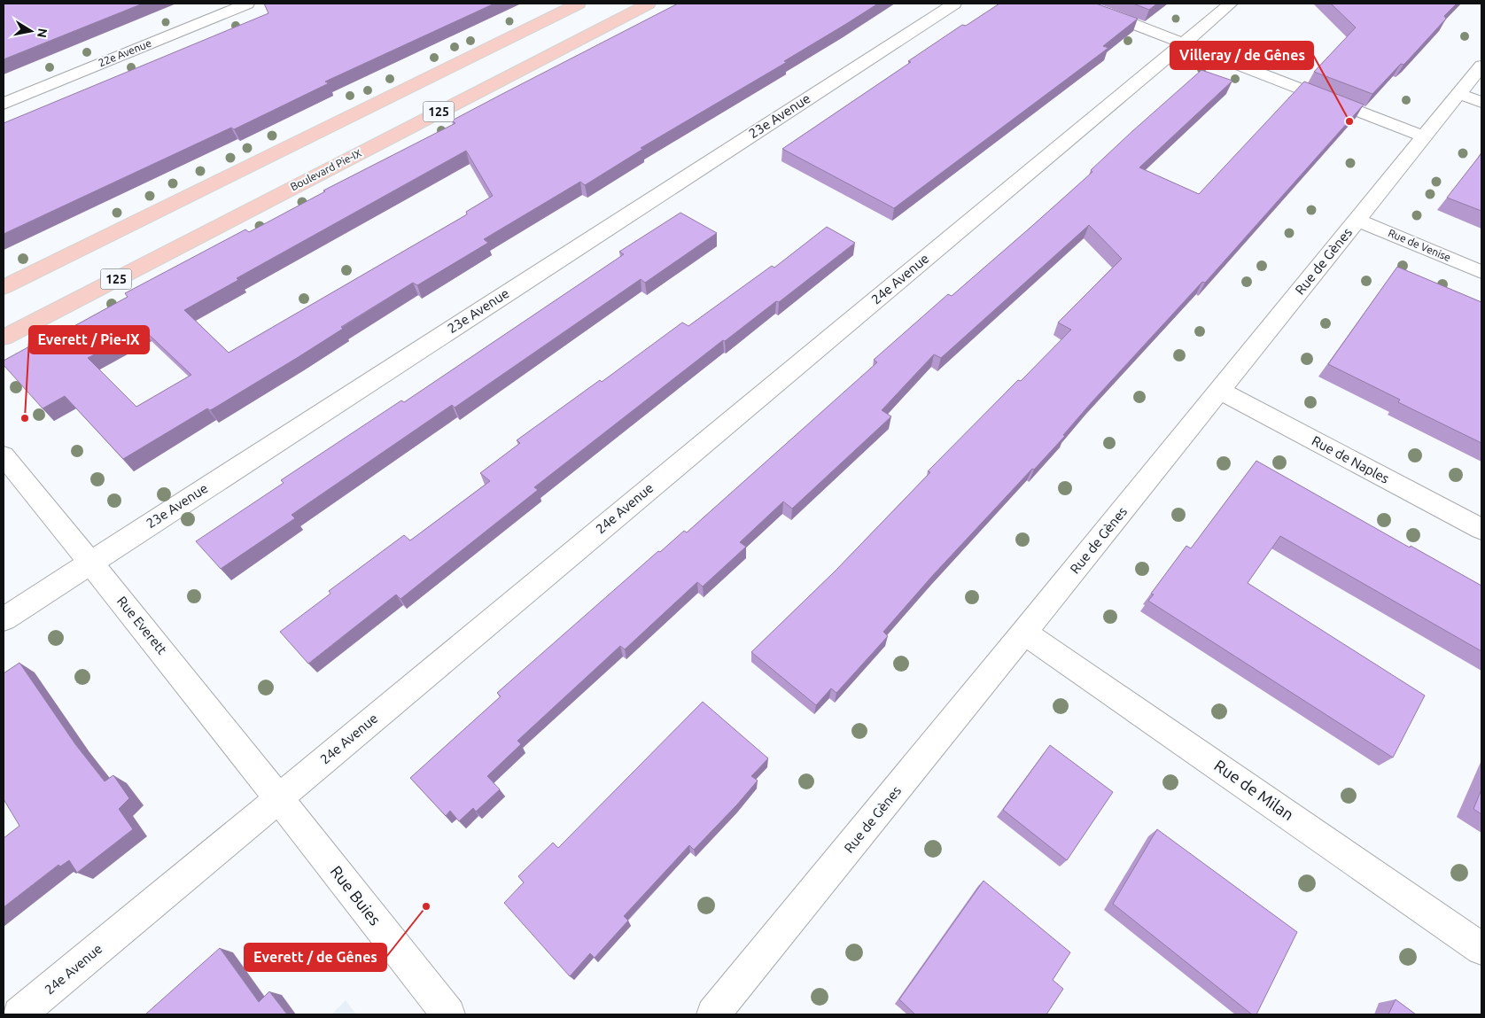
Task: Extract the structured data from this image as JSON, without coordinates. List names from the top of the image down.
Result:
{
  "streets": {
    "main road": ["125", "Boulevard Pie-IX"],
    "street": [
      "22e Avenue",
      "23e Avenue",
      "Rue de Venise",
      "Rue de Gènes",
      "24e Avenue",
      "Rue de Naples",
      "Rue Everett",
      "Rue de Milan",
      "Rue Buies"
    ]
  },
  "crossings": [
    ["23e Avenue", "Rue Everett"],
    ["Rue de Venise", "Rue de Gènes"],
    ["Rue de Gènes", "Rue de Naples"],
    ["Rue de Gènes", "Rue de Milan"],
    ["24e Avenue", "Rue Everett"],
    ["24e Avenue", "Rue Buies"],
    ["Rue Everett", "Rue Buies"]
  ],
  "places": ["Villeray / de Gênes", "Everett / Pie-IX", "Everett / de Gênes"],
  "north": "right"
}
